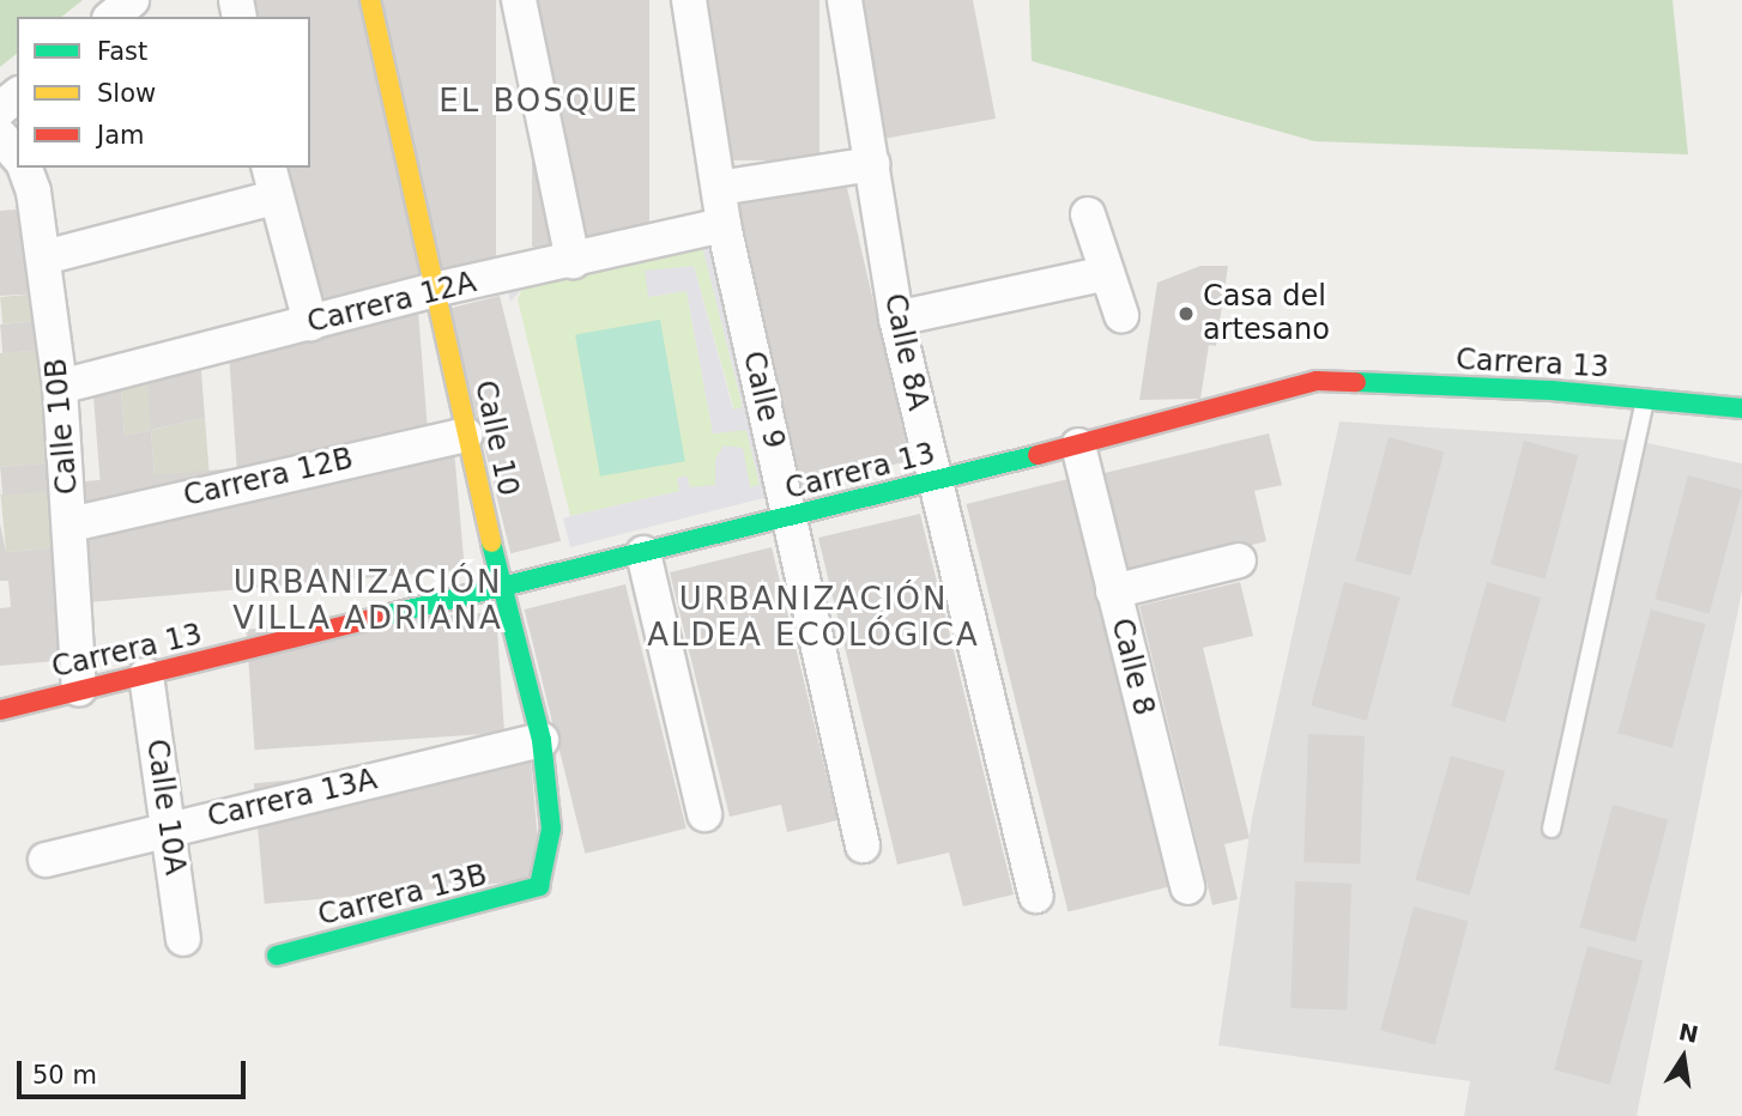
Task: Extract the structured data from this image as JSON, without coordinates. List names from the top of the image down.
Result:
{
  "streets": {
    "street": [
      "Carrera 12A",
      "Calle 8A",
      "Carrera 13",
      "Calle 9",
      "Calle 10B",
      "Calle 10",
      "Carrera 12B",
      "Calle 8",
      "Carrera 13A",
      "Calle 10A",
      "Carrera 13B"
    ]
  },
  "crossings": [
    ["Carrera 12A", "Calle 9"],
    ["Carrera 12A", "Calle 10B"],
    ["Carrera 12A", "Calle 10"],
    ["Calle 8A", "Carrera 13"],
    ["Carrera 13", "Calle 9"],
    ["Carrera 13", "Calle 10B"],
    ["Carrera 13", "Calle 10"],
    ["Carrera 13", "Calle 8"],
    ["Carrera 13", "Calle 10A"],
    ["Calle 10B", "Carrera 12B"],
    ["Calle 10", "Carrera 12B"],
    ["Calle 10", "Carrera 13A"],
    ["Calle 10", "Carrera 13B"],
    ["Carrera 13A", "Calle 10A"]
  ],
  "districts": ["EL BOSQUE", "URBANIZACIÓN VILLA ADRIANA", "URBANIZACIÓN ALDEA ECOLÓGICA"],
  "places": ["Casa del artesano"],
  "legend": ["Fast", "Slow", "Jam"],
  "scale_bar": "50 m",
  "north": "top"
}
